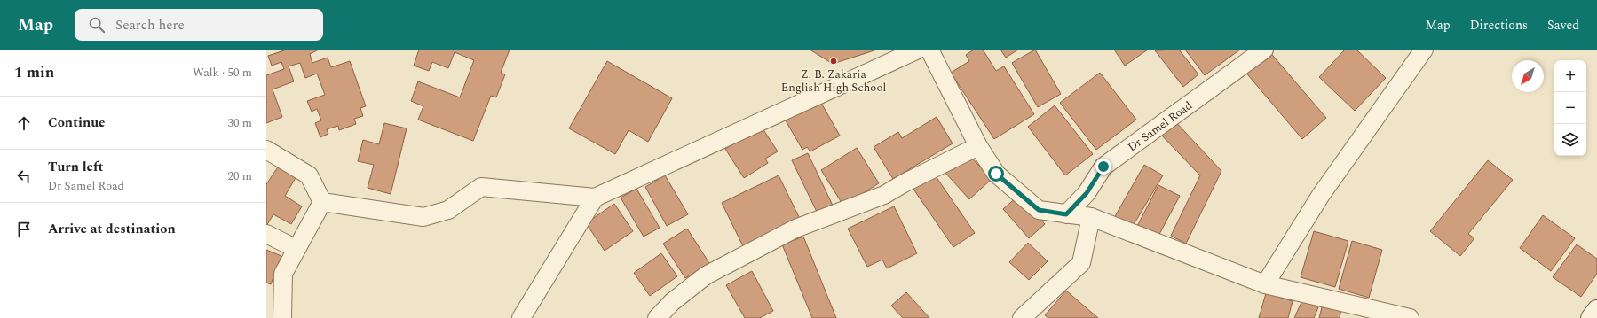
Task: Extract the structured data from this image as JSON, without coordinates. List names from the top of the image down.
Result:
{
  "streets": {
    "street": ["Dr Samel Road"]
  },
  "places": ["Z. B. Zakaria English High School"],
  "north": "bottom left",
  "page": {
    "header": "Map",
    "search": "Search here",
    "nav": ["Map", "Directions", "Saved"],
    "heading": ["1 min", "Walk · 50 m"],
    "map_buttons": ["+", "−"],
    "list": [
      ["Continue", "30 m"],
      ["Turn left", "Dr Samel Road", "20 m"],
      "Arrive at destination"
    ]
  }
}
